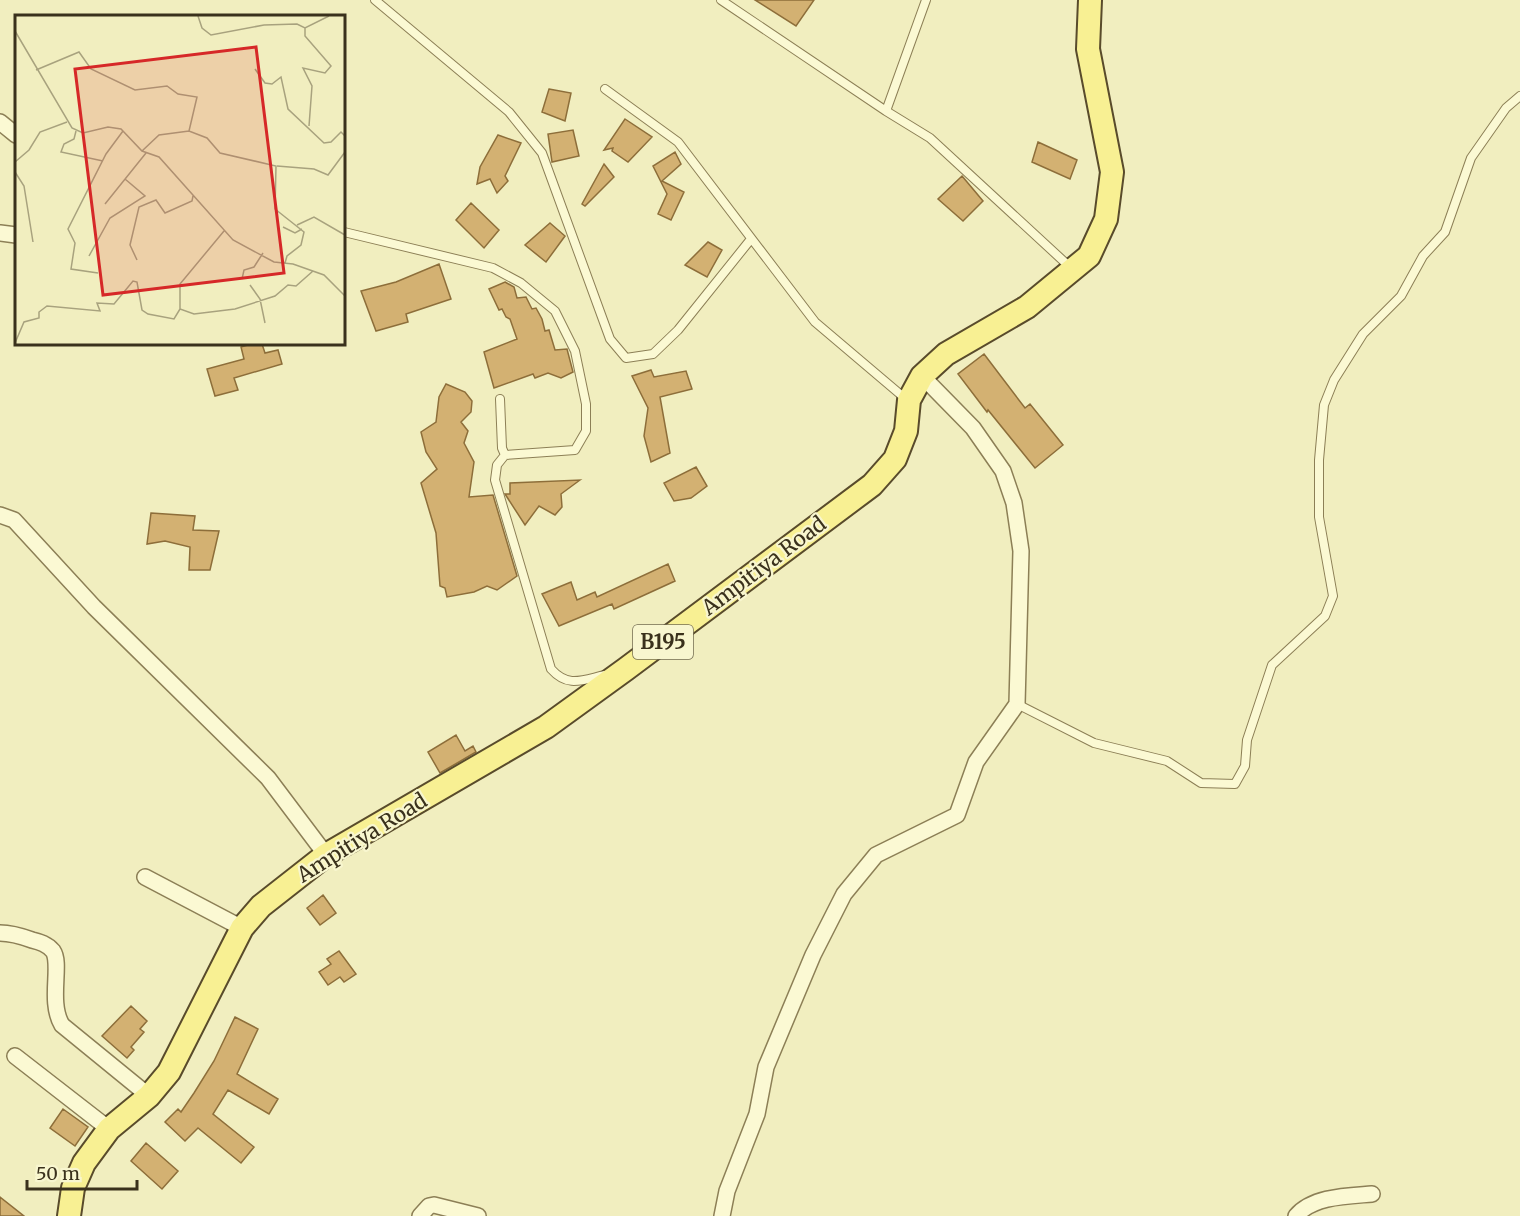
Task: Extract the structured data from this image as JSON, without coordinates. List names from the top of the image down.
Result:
{
  "streets": {
    "main road": ["Ampitiya Road", "B195"]
  },
  "scale_bar": "50 m"
}
